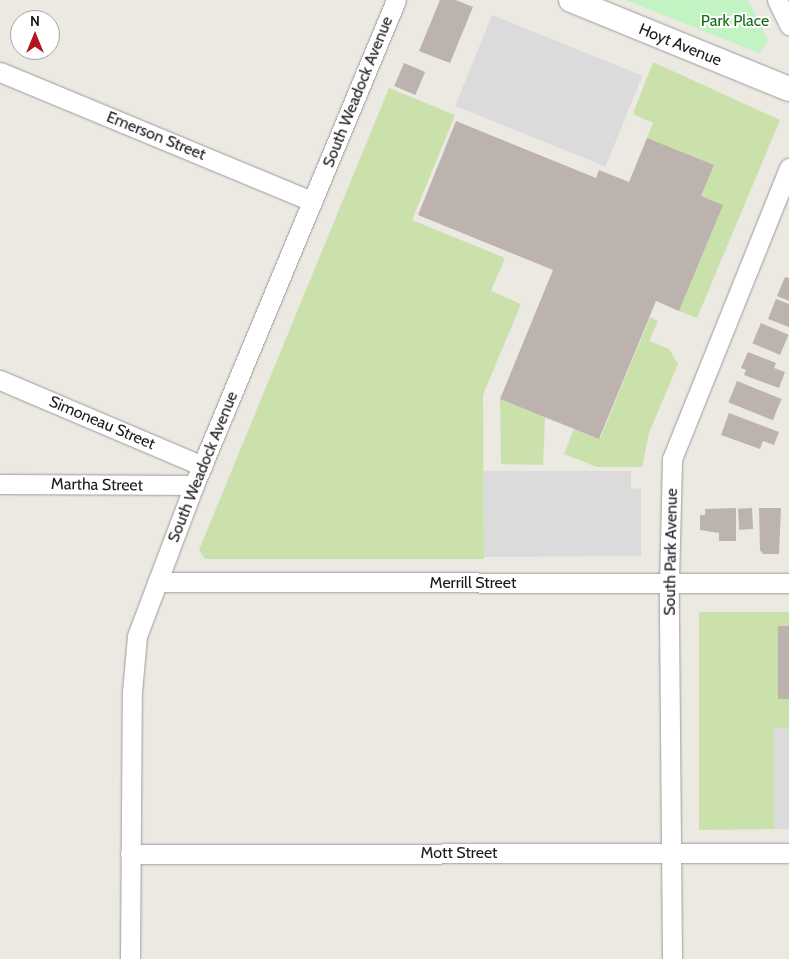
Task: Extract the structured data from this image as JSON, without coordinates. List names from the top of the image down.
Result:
{
  "streets": {
    "street": [
      "Hoyt Avenue",
      "South Weadock Avenue",
      "Emerson Street",
      "Simoneau Street",
      "Martha Street",
      "South Park Avenue",
      "Merrill Street",
      "Mott Street"
    ]
  },
  "crossings": [
    ["South Weadock Avenue", "Emerson Street"],
    ["South Weadock Avenue", "Simoneau Street"],
    ["South Weadock Avenue", "Martha Street"],
    ["South Weadock Avenue", "Merrill Street"],
    ["South Weadock Avenue", "Mott Street"],
    ["South Park Avenue", "Merrill Street"],
    ["South Park Avenue", "Mott Street"]
  ],
  "parks": ["Park Place"],
  "north": "top"
}
